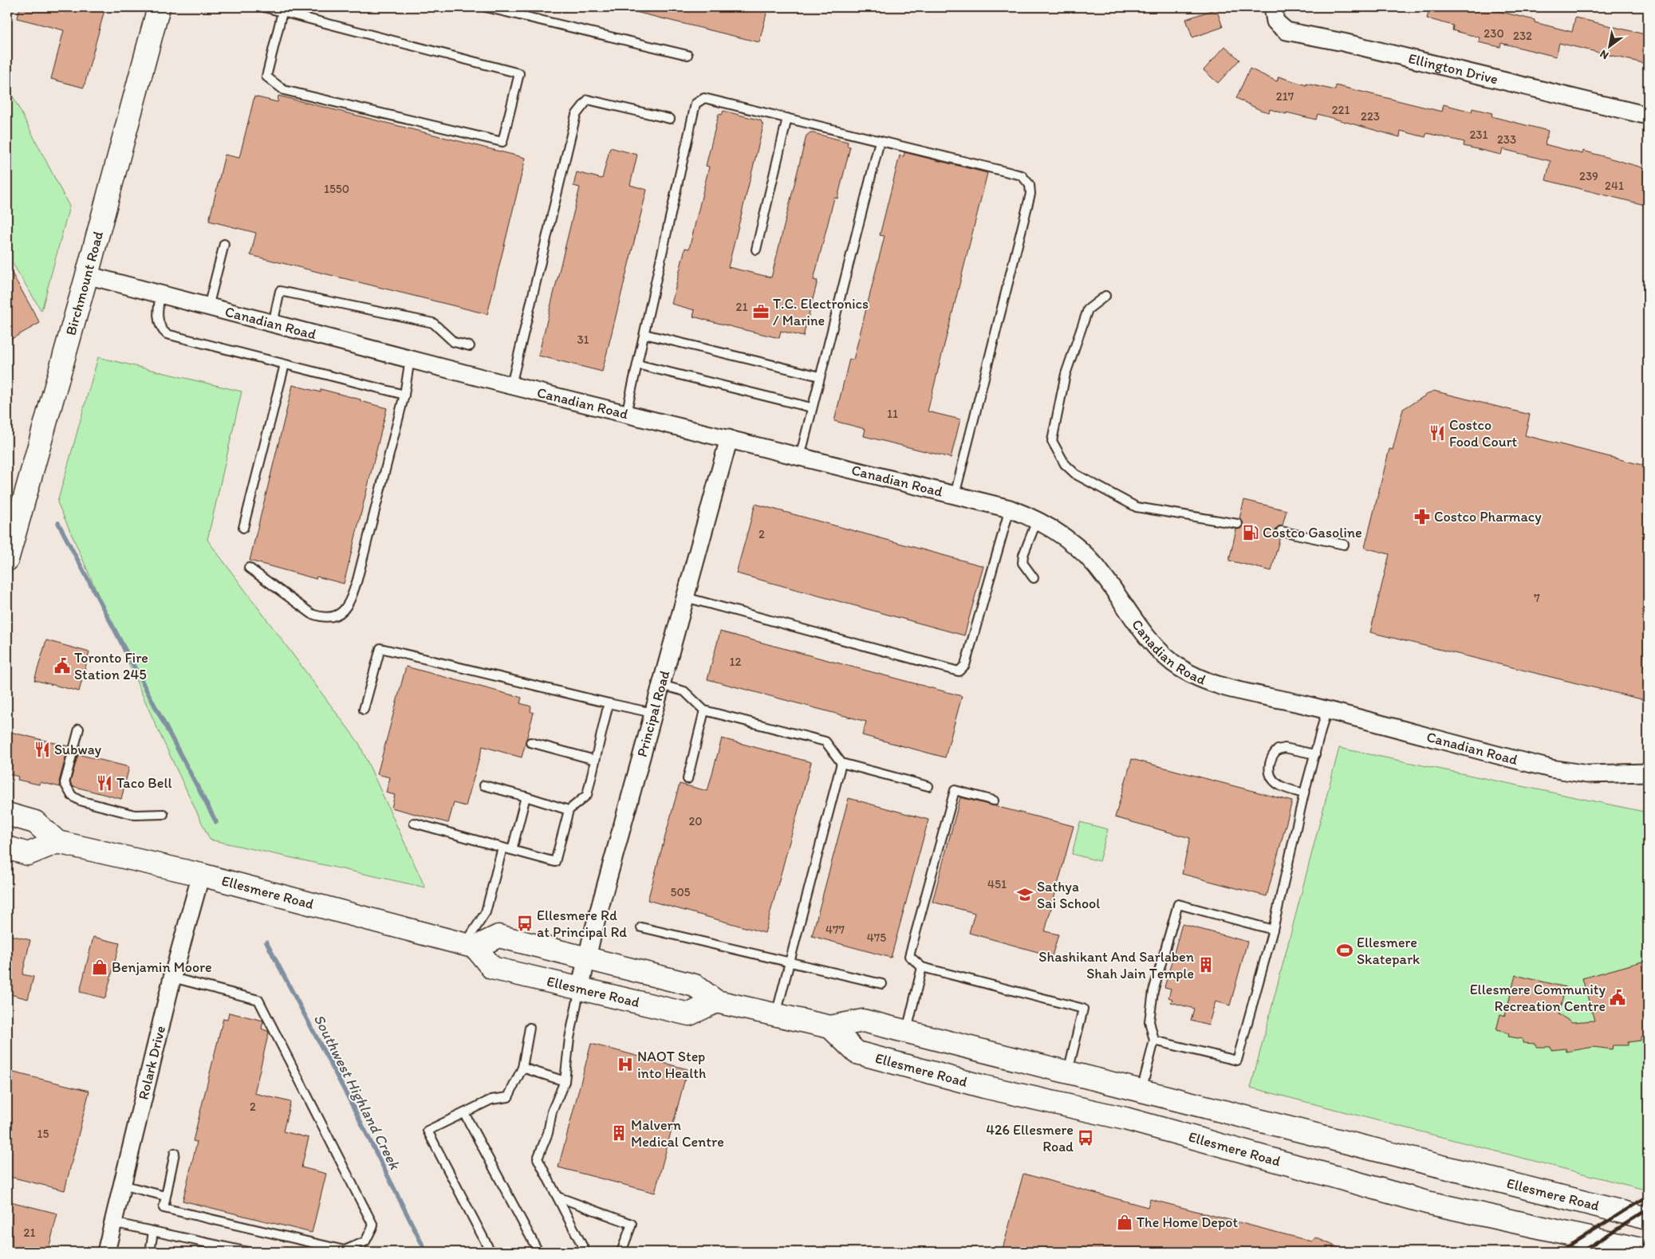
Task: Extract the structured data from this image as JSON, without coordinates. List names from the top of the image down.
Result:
{
  "streets": {
    "main road": ["Birchmount Road", "Ellesmere Road"],
    "street": [
      "Ellington Drive",
      "Canadian Road",
      "Principal Road",
      "Rolark Drive"
    ]
  },
  "crossings": [
    ["Birchmount Road", "Canadian Road"],
    ["Canadian Road", "Principal Road"],
    ["Principal Road", "Ellesmere Road"],
    ["Ellesmere Road", "Rolark Drive"]
  ],
  "water": ["Southwest Highland Creek"],
  "places": {
    "office": ["T.C. Electronics / Marine"],
    "restaurant": ["Costco Food Court", "Subway", "Taco Bell"],
    "pharmacy": ["Costco Pharmacy"],
    "fuel station": ["Costco Gasoline"],
    "public building": ["Toronto Fire Station 245", "Ellesmere Community Recreation Centre"],
    "school or university": ["Sathya Sai School"],
    "bus stop": ["Ellesmere Rd at Principal Rd", "426 Ellesmere Road"],
    "sports": ["Ellesmere Skatepark"],
    "building": ["Shashikant And Sarlaben Shah Jain Temple", "Malvern Medical Centre"],
    "shop": ["Benjamin Moore", "The Home Depot"],
    "hospital": ["NAOT Step into Health"]
  },
  "house_numbers": [
    "230",
    "232",
    "217",
    "221",
    "223",
    "231",
    "233",
    "239",
    "241",
    "1550",
    "21",
    "31",
    "11",
    "2",
    "7",
    "12",
    "20",
    "451",
    "505",
    "477",
    "475",
    "2",
    "15",
    "21"
  ],
  "north": "bottom left"
}
